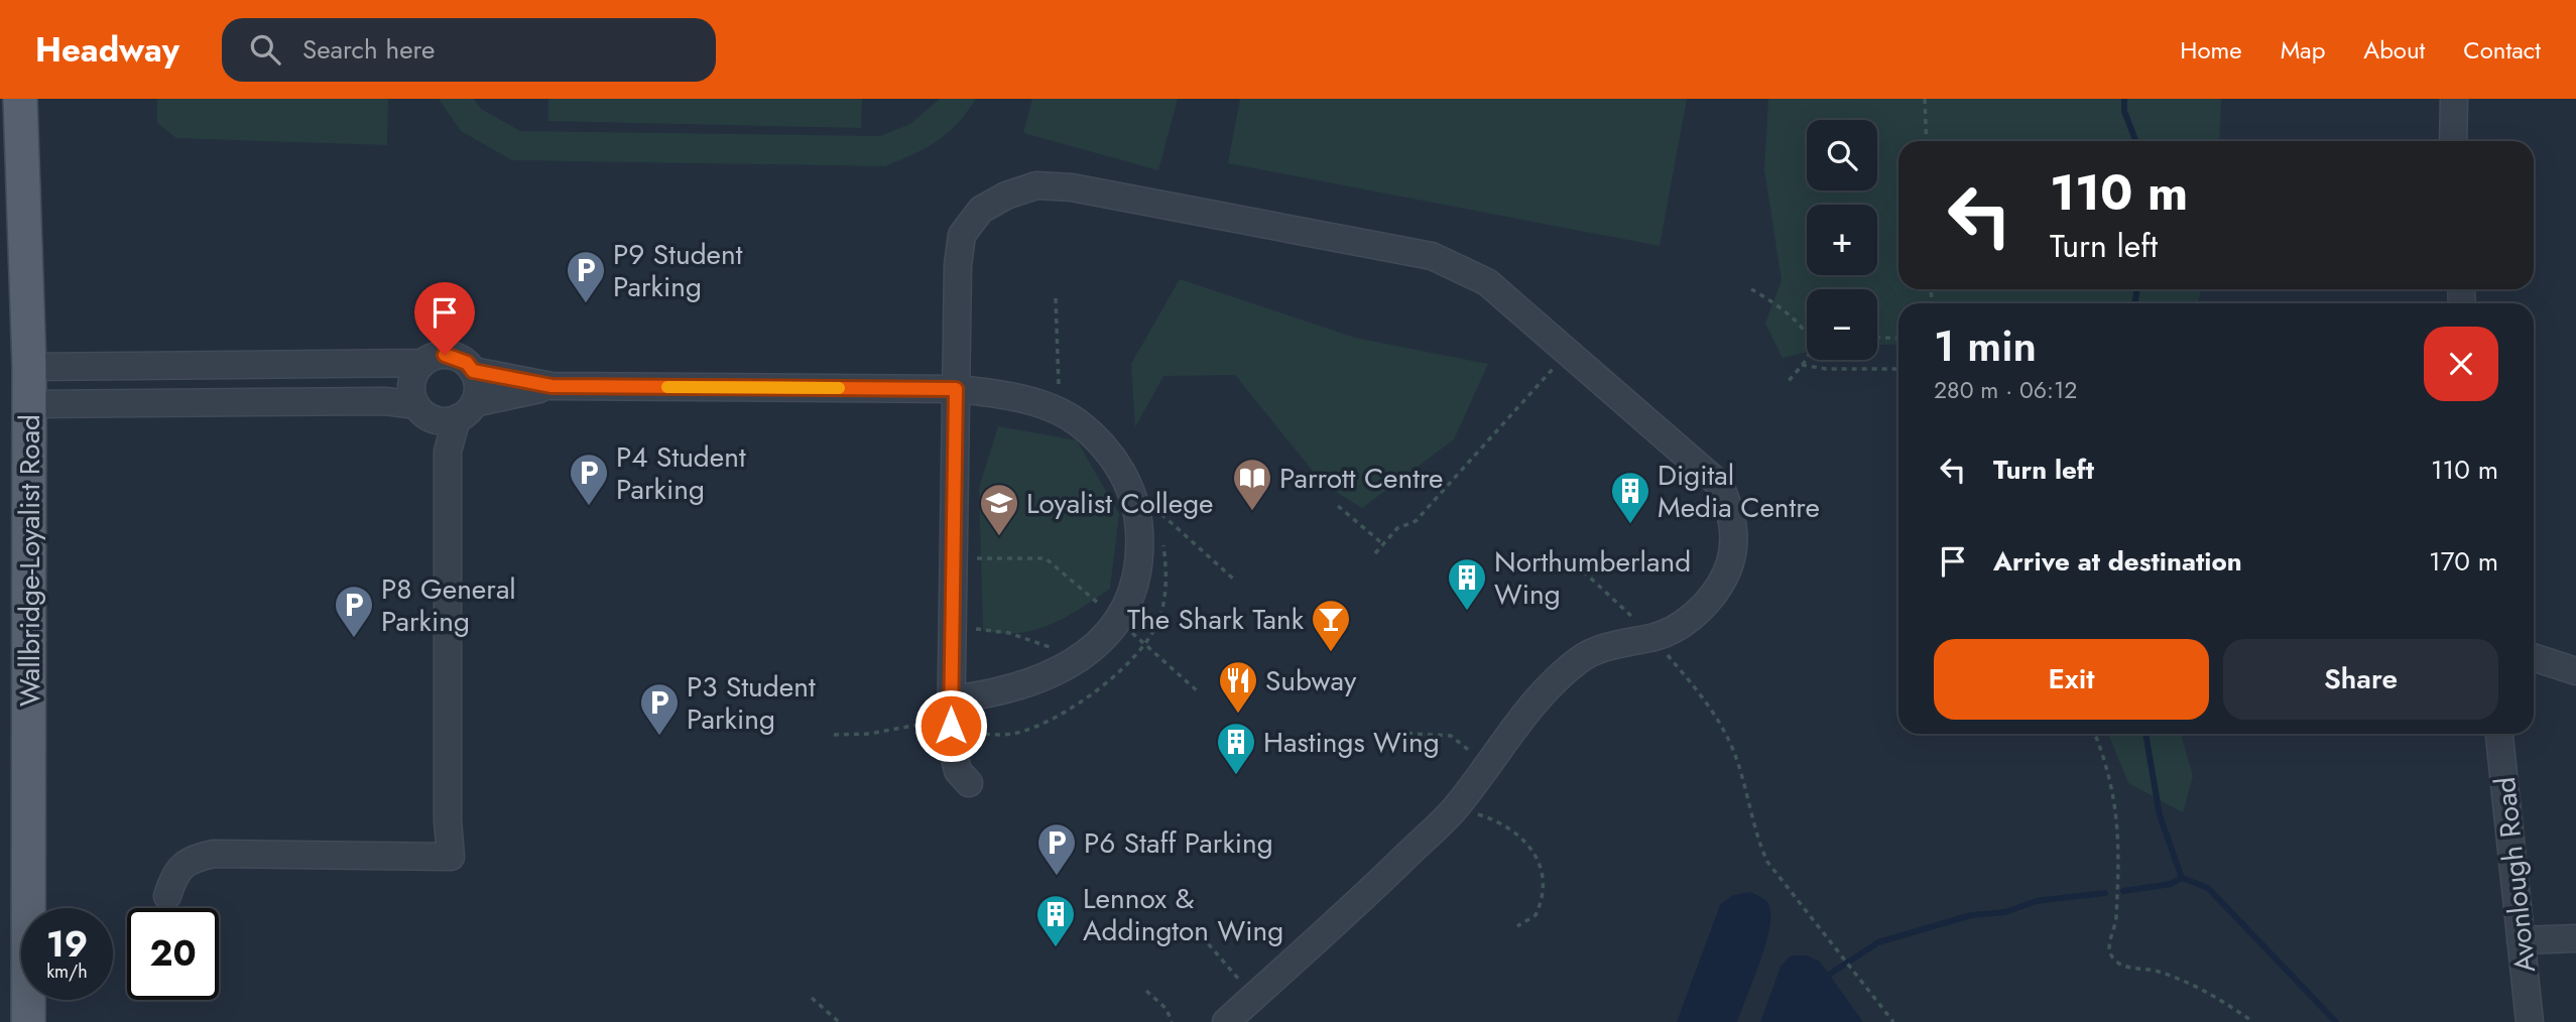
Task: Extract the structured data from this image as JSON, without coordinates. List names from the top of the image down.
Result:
{
  "streets": {
    "main road": ["Wallbridge-Loyalist Road"],
    "street": ["Avonlough Road"]
  },
  "places": {
    "parking": [
      "P9 Student Parking",
      "P4 Student Parking",
      "P8 General Parking",
      "P3 Student Parking",
      "P6 Staff Parking"
    ],
    "library": ["Parrott Centre"],
    "building": [
      "Digital Media Centre",
      "Northumberland Wing",
      "Hastings Wing",
      "Lennox & Addington Wing"
    ],
    "school or university": ["Loyalist College"],
    "bar": ["The Shark Tank"],
    "restaurant": ["Subway"]
  },
  "page": {
    "header": "Headway",
    "search": "Search here",
    "nav": [
      "Home",
      "Map",
      "About",
      "Contact"
    ],
    "map_buttons": ["+", "−"],
    "turn": ["110 m", "Turn left"],
    "heading": ["1 min", "280 m · 06:12"],
    "list": [
      {
        "name": "Turn left",
        "value": "110 m"
      },
      {
        "name": "Arrive at destination",
        "value": "170 m"
      }
    ],
    "buttons": ["Exit", "Share"],
    "speed": "19 km/h",
    "limit": "20"
  }
}
